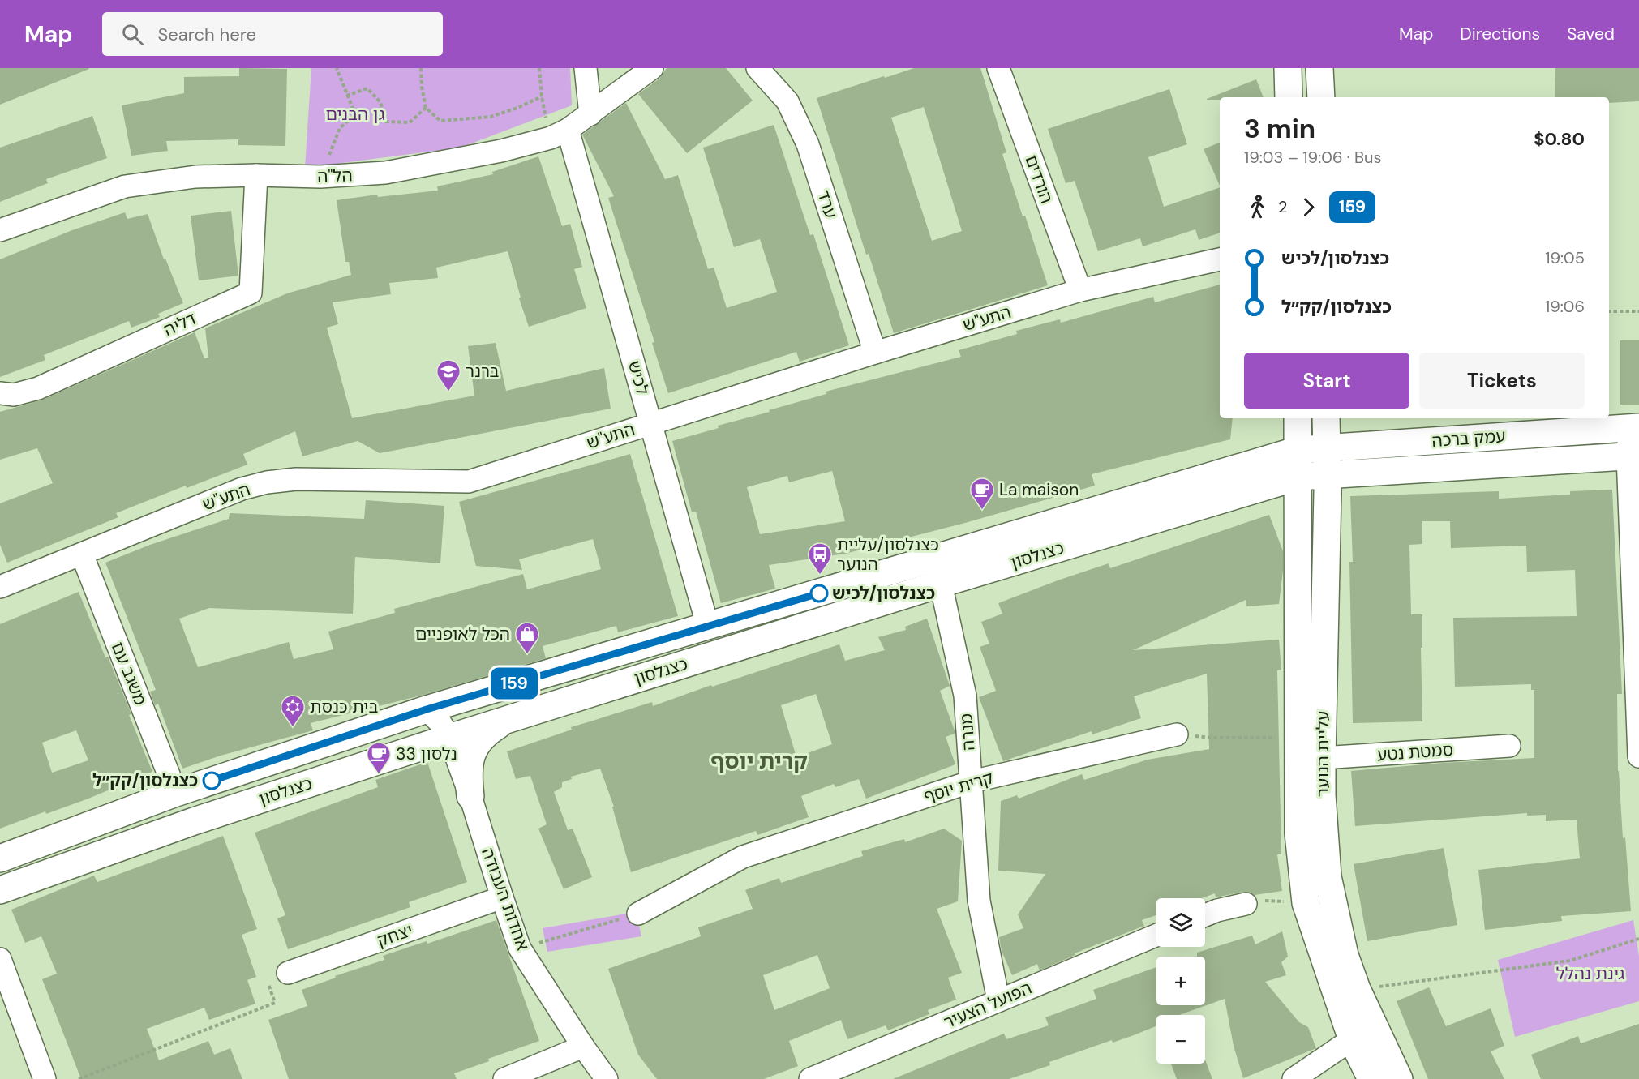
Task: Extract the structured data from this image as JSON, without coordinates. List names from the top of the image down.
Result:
{
  "streets": {
    "street": [
      "הל\"ה",
      "הורדים",
      "ערד",
      "התע\"ש",
      "דליה",
      "לכיש",
      "עמק ברכה",
      "כצנלסון",
      "משגב עם",
      "מנרה",
      "סמטת נטע",
      "עליית הנוער",
      "קרית יוסף",
      "אחדות העבודה",
      "יצחק",
      "הפועל הצעיר"
    ]
  },
  "crossings": [
    ["הל\"ה", "דליה"],
    ["הל\"ה", "לכיש"],
    ["הורדים", "התע\"ש"],
    ["ערד", "התע\"ש"],
    ["התע\"ש", "לכיש"],
    ["התע\"ש", "משגב עם"],
    ["לכיש", "כצנלסון"],
    ["עמק ברכה", "כצנלסון"],
    ["עמק ברכה", "עליית הנוער"],
    ["כצנלסון", "משגב עם"],
    ["כצנלסון", "מנרה"],
    ["כצנלסון", "עליית הנוער"],
    ["כצנלסון", "אחדות העבודה"],
    ["מנרה", "קרית יוסף"],
    ["מנרה", "הפועל הצעיר"],
    ["סמטת נטע", "עליית הנוער"],
    ["אחדות העבודה", "יצחק"]
  ],
  "districts": ["קרית יוסף"],
  "parks": ["גן הבנים", "גינת נהלל"],
  "places": {
    "school or university": ["ברנר"],
    "cafe": ["La maison", "נלסון 33"],
    "bus stop": ["כצנלסון/עליית הנוער"],
    "other": ["כצנלסון/לכיש", "כצנלסון/קק״ל"],
    "shop": ["הכל לאופניים"],
    "synagogue": ["בית כנסת"]
  },
  "lines": ["bus line 159"],
  "page": {
    "header": "Map",
    "search": "Search here",
    "nav": ["Map", "Directions", "Saved"],
    "on_map": "159",
    "heading": ["3 min", "19:03 – 19:06 · Bus", "$0.80"],
    "legs": ["2", "159"],
    "list": [
      {
        "name": "כצנלסון/לכיש",
        "value": "19:05"
      },
      {
        "name": "כצנלסון/קק״ל",
        "value": "19:06"
      }
    ],
    "buttons": ["Start", "Tickets"],
    "map_buttons": ["+", "−"]
  }
}
